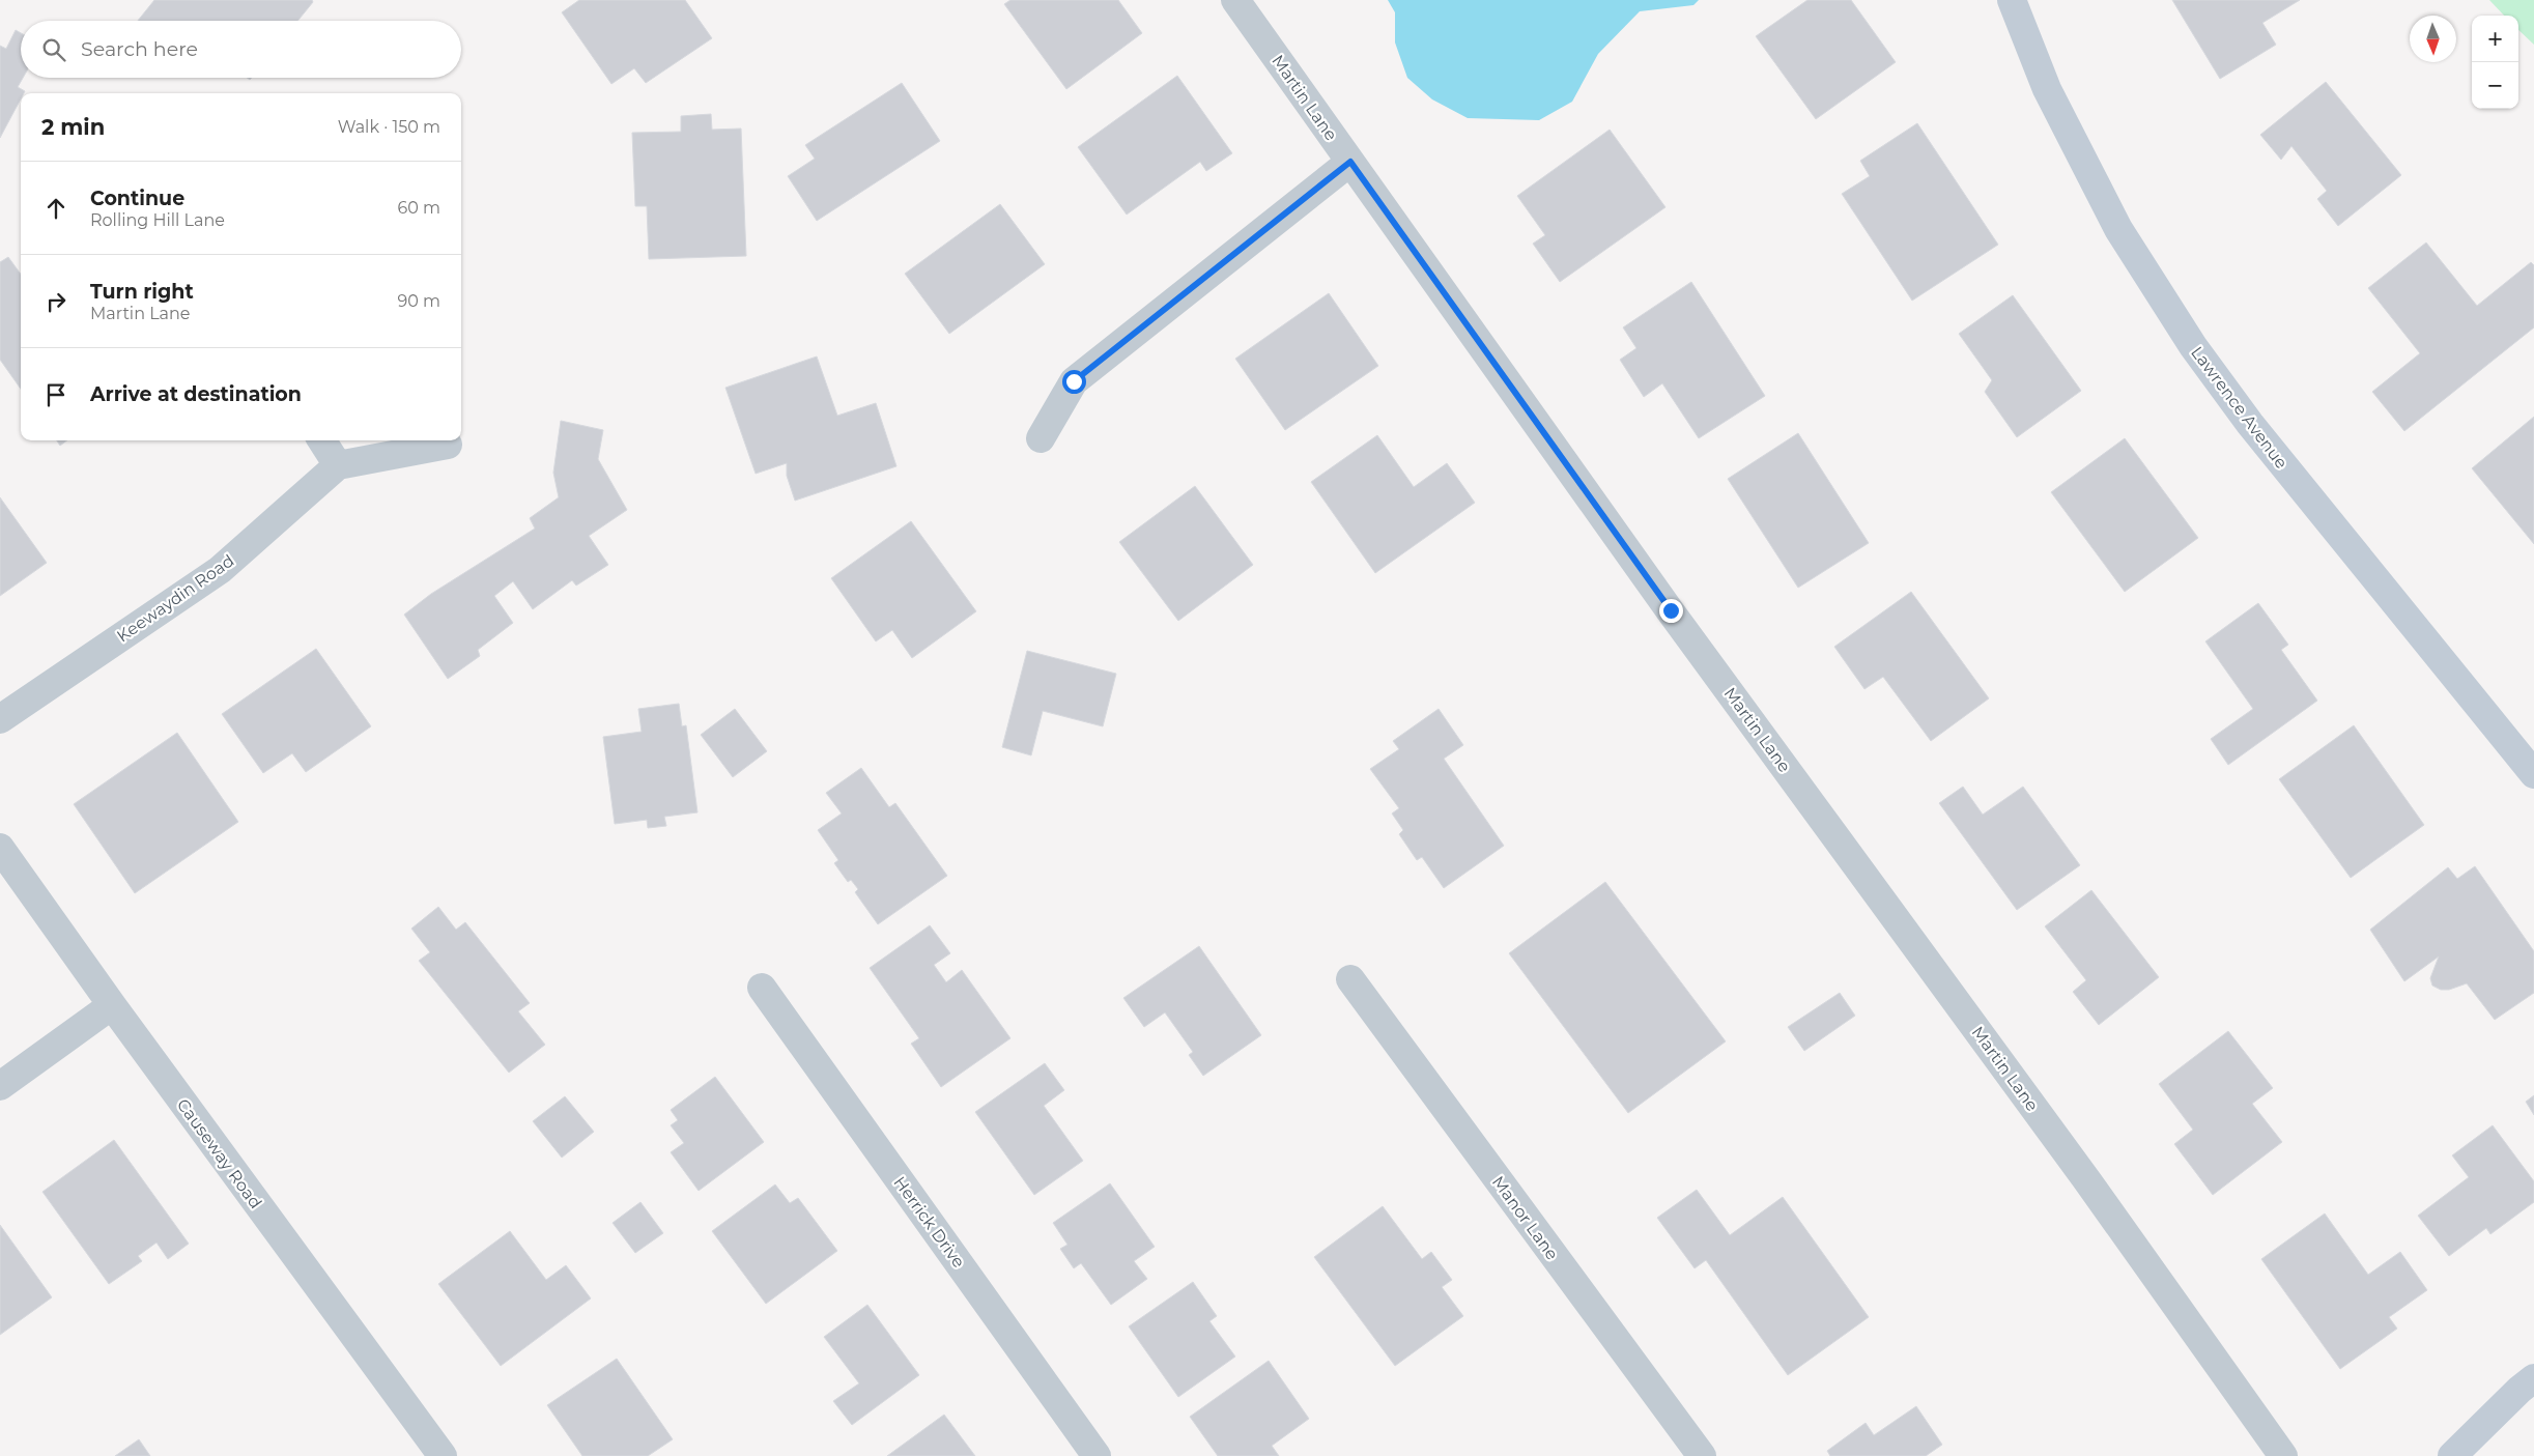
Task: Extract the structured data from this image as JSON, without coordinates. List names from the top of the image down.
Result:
{
  "streets": {
    "street": [
      "Martin Lane",
      "Lawrence Avenue",
      "Keewaydin Road",
      "Causeway Road",
      "Manor Lane",
      "Herrick Drive"
    ]
  },
  "north": "bottom",
  "page": {
    "map_buttons": ["+", "−"],
    "search": "Search here",
    "heading": ["2 min", "Walk · 150 m"],
    "list": [
      ["Continue", "Rolling Hill Lane", "60 m"],
      ["Turn right", "Martin Lane", "90 m"],
      "Arrive at destination"
    ]
  }
}
